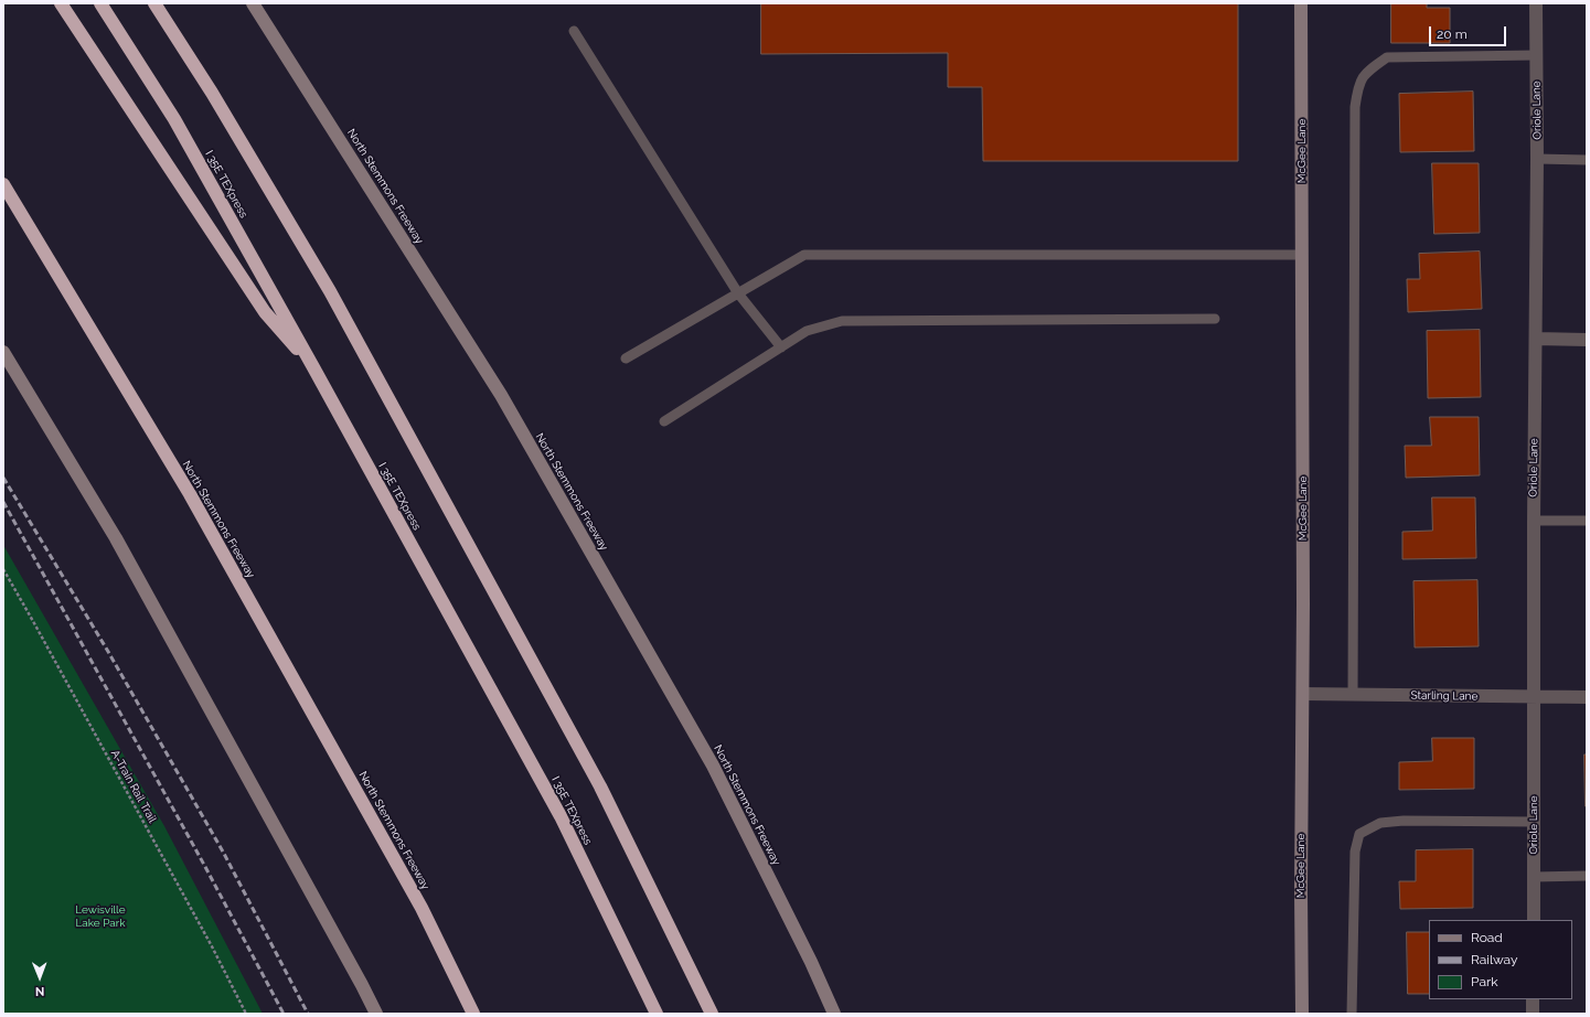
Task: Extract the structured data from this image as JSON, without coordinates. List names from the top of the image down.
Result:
{
  "streets": {
    "highway": ["I 35E TEXpress", "North Stemmons Freeway"],
    "main road": ["McGee Lane"],
    "street": ["Oriole Lane", "Starling Lane"],
    "path": ["A-Train Rail Trail"]
  },
  "crossings": [
    ["Oriole Lane", "Starling Lane"],
    ["McGee Lane", "Starling Lane"]
  ],
  "parks": ["Lewisville Lake Park"],
  "legend": ["Road", "Railway", "Park"],
  "scale_bar": "20 m",
  "north": "bottom"
}
